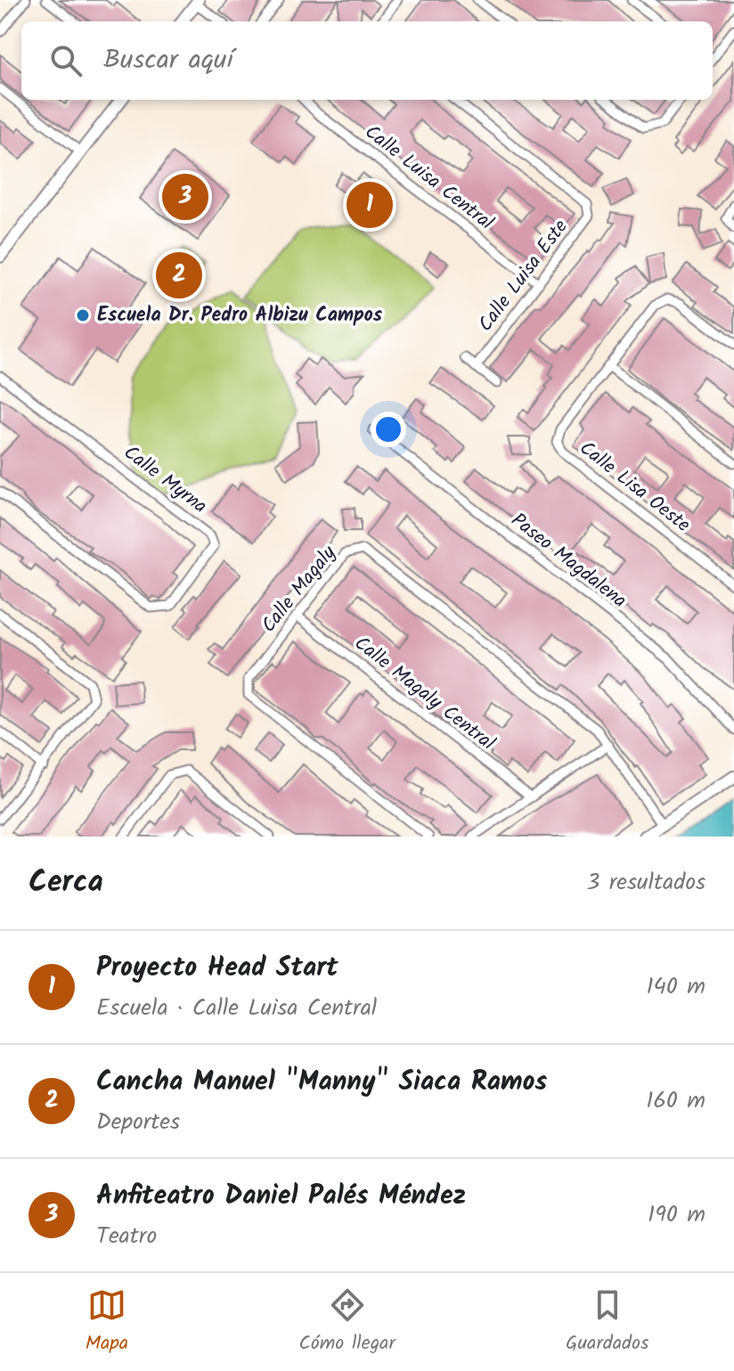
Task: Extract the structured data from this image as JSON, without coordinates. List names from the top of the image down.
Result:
{
  "streets": {
    "street": [
      "Calle Luisa Central",
      "Calle Luisa Este",
      "Calle Myrna",
      "Calle Lisa Oeste",
      "Paseo Magdalena",
      "Calle Magaly",
      "Calle Magaly Central"
    ]
  },
  "crossings": [
    ["Calle Luisa Central", "Calle Luisa Este"],
    ["Calle Magaly", "Calle Magaly Central"]
  ],
  "places": ["Escuela Dr. Pedro Albizu Campos"],
  "page": {
    "search": "Buscar aquí",
    "pins": ["3", "1", "2"],
    "heading": ["Cerca", "3 resultados"],
    "list": [
      {
        "mark": "1",
        "name": "Proyecto Head Start",
        "note": "Escuela · Calle Luisa Central",
        "value": "140 m"
      },
      {
        "mark": "2",
        "name": "Cancha Manuel \"Manny\" Siaca Ramos",
        "note": "Deportes",
        "value": "160 m"
      },
      {
        "mark": "3",
        "name": "Anfiteatro Daniel Palés Méndez",
        "note": "Teatro",
        "value": "190 m"
      }
    ],
    "nav": ["Mapa", "Cómo llegar", "Guardados"]
  }
}
